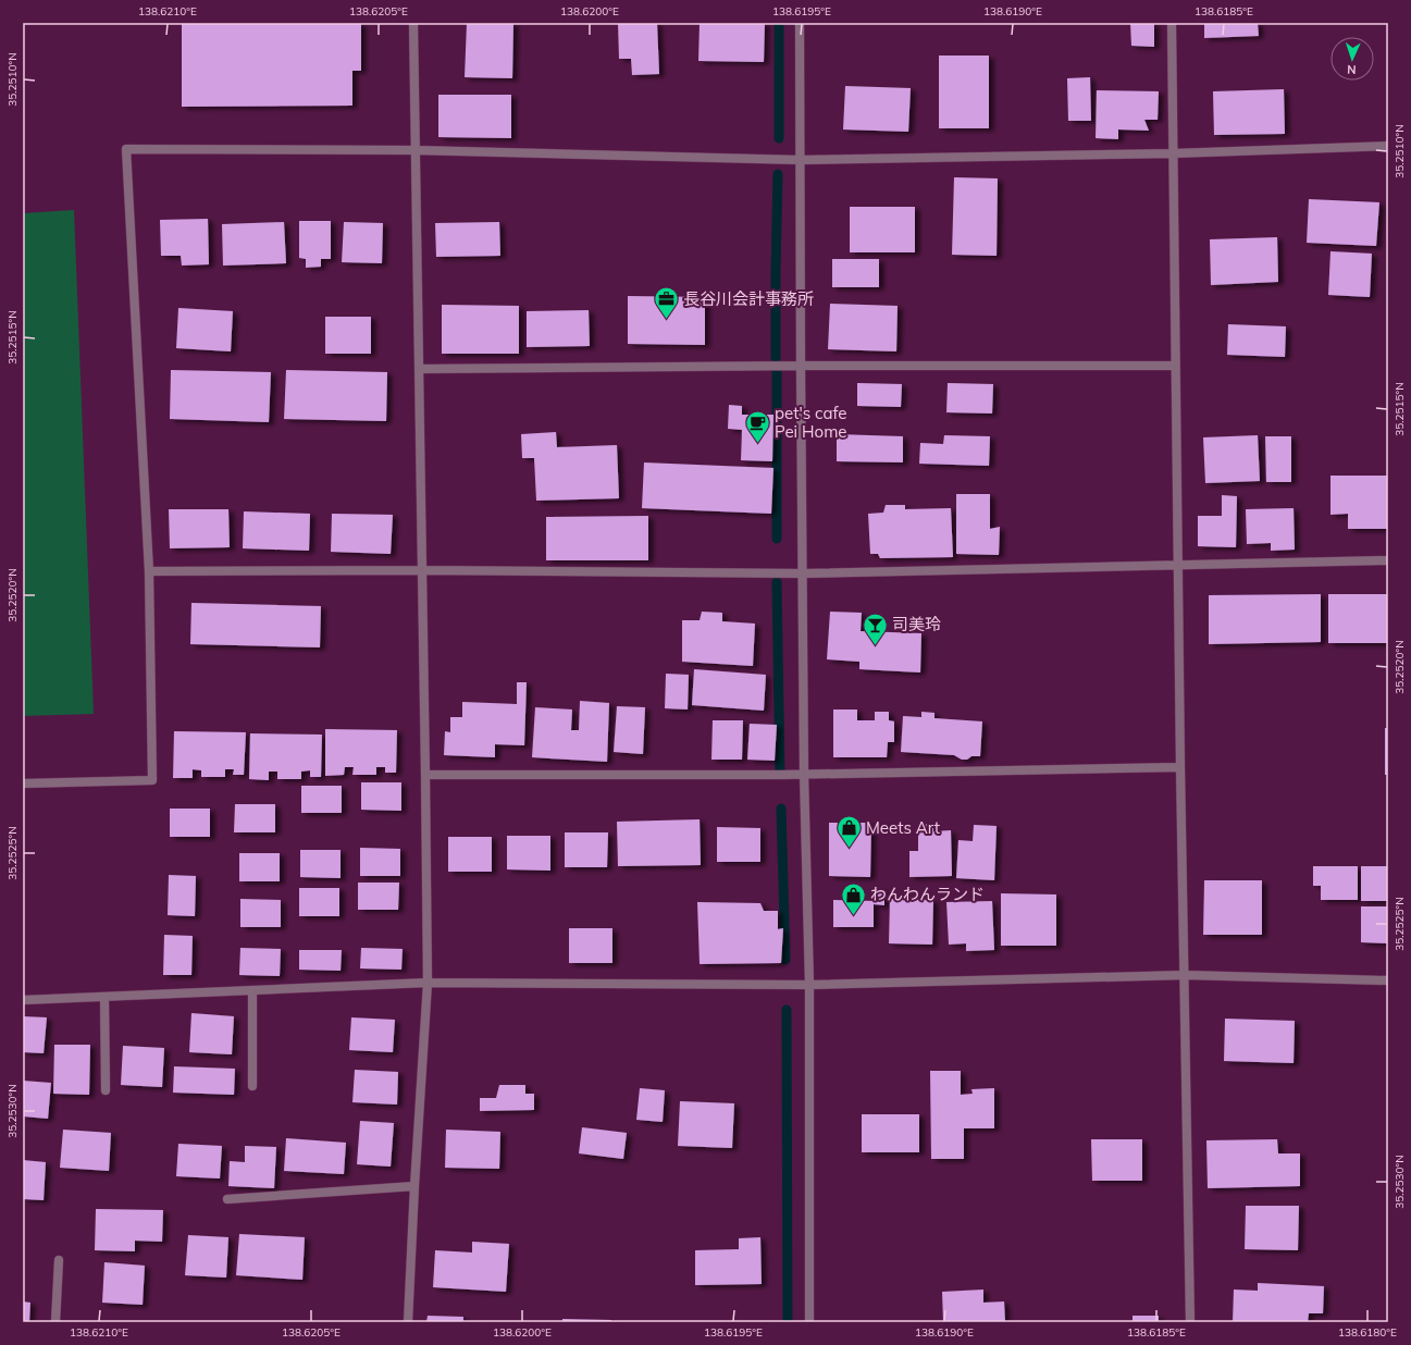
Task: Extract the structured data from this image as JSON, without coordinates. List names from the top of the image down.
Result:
{
  "places": {
    "office": ["長谷川会計事務所"],
    "cafe": ["pet's cafe Pei Home"],
    "bar": ["司美玲"],
    "shop": ["Meets Art", "わんわんランド"]
  },
  "north": "bottom",
  "coordinates": [
    "138.6210°E",
    "138.6205°E",
    "138.6200°E",
    "138.6195°E",
    "138.6190°E",
    "138.6185°E",
    "35.2510°N",
    "35.2515°N",
    "35.2520°N",
    "35.2525°N",
    "35.2530°N",
    "138.6180°E"
  ]
}
